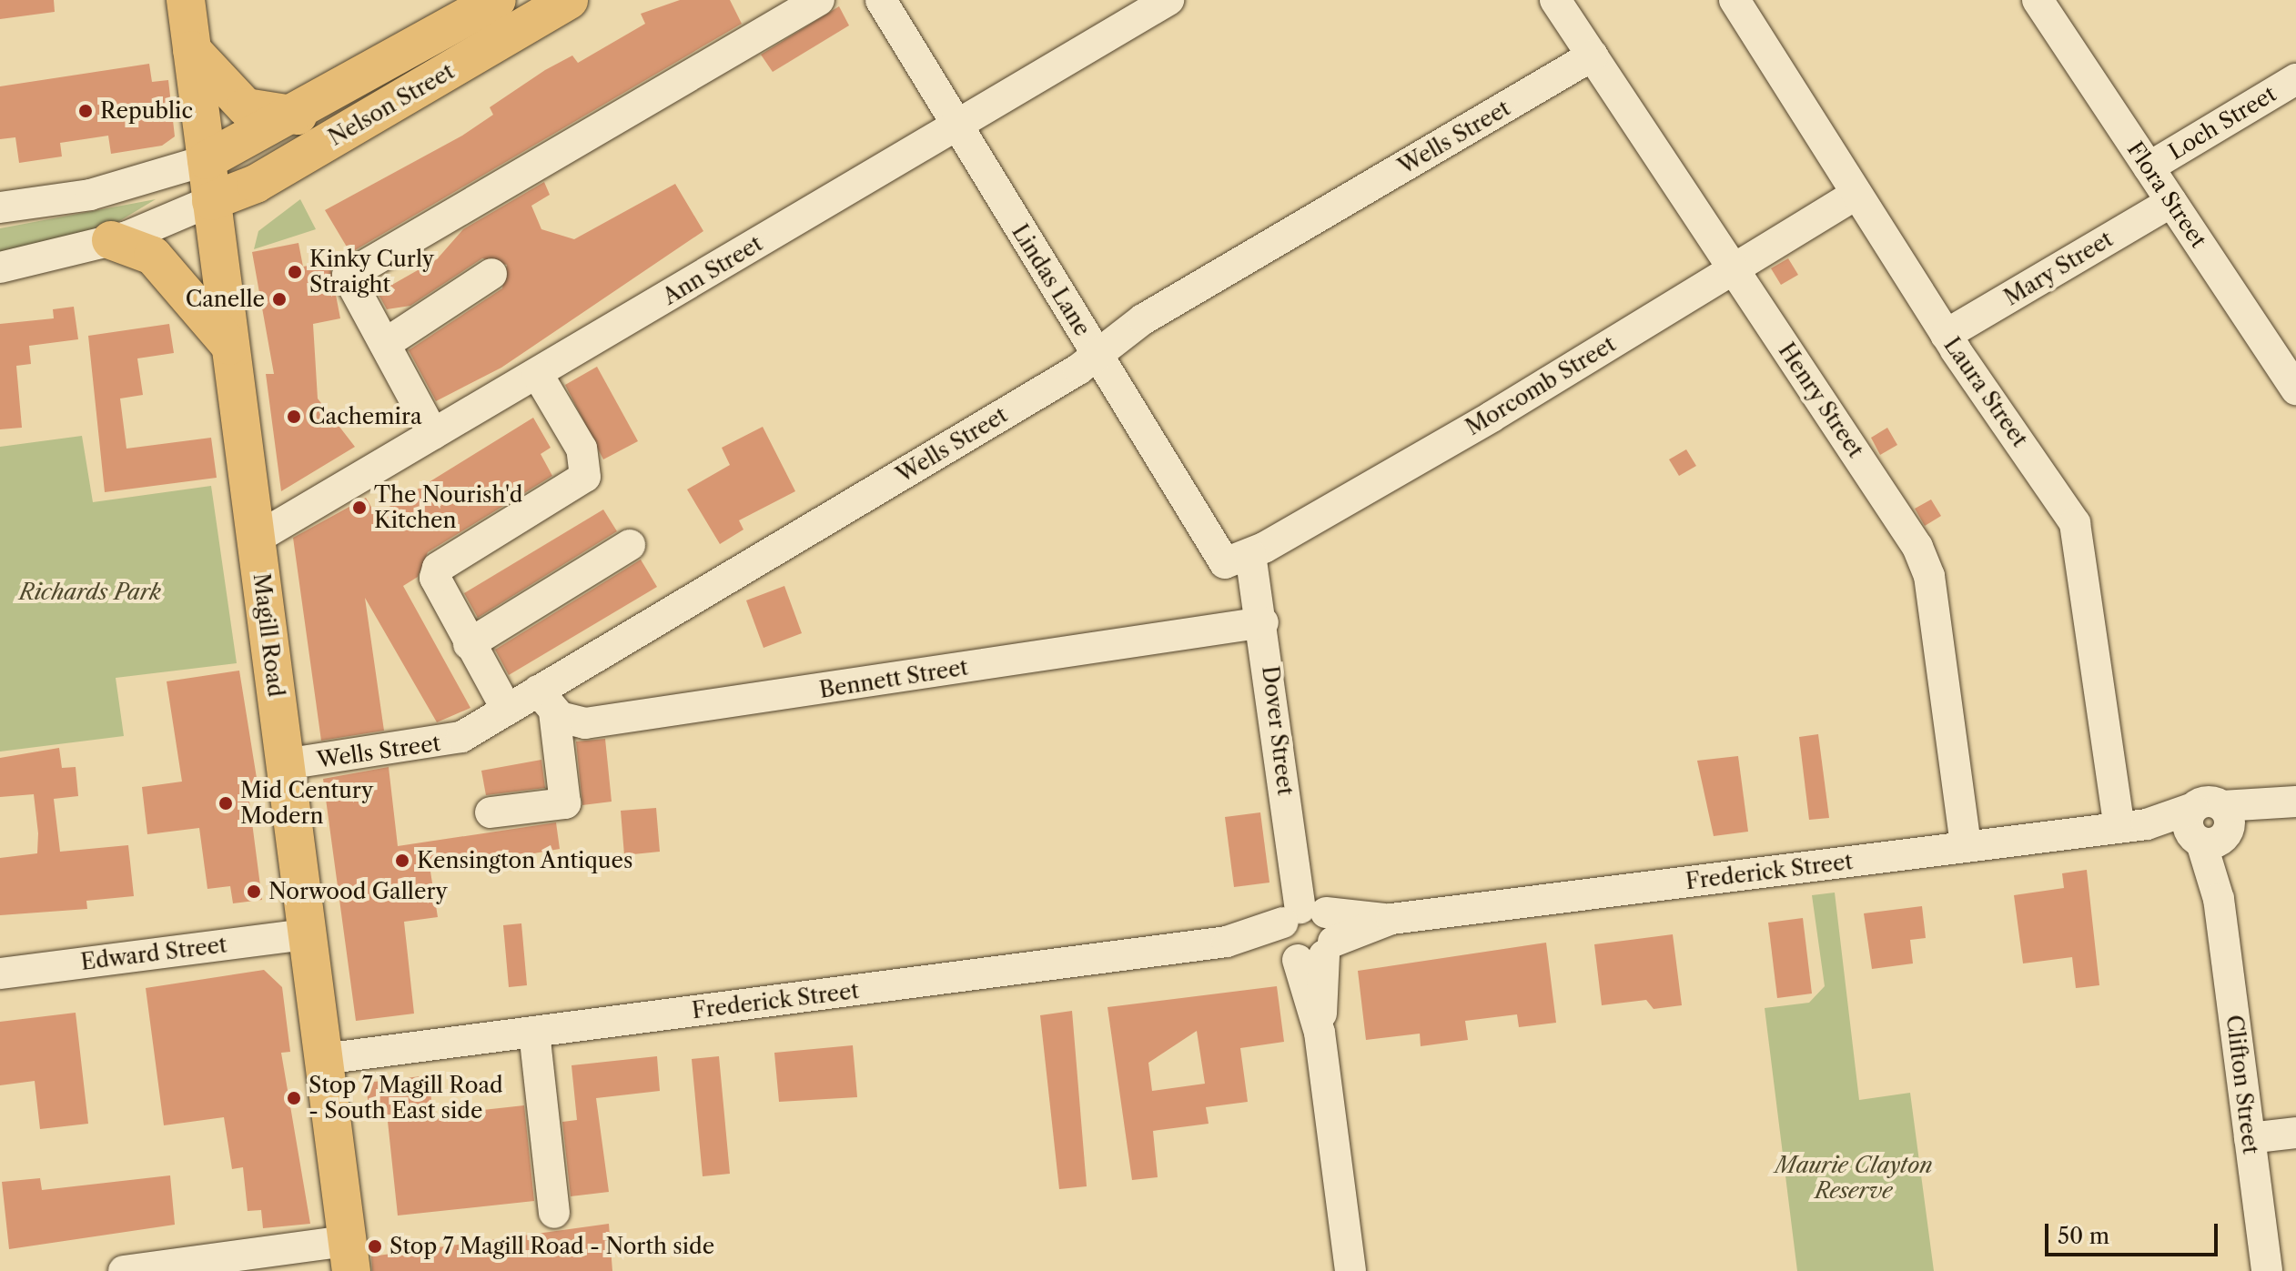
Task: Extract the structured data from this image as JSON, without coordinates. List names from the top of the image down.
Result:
{
  "streets": {
    "main road": ["Nelson Street", "Magill Road"],
    "street": [
      "Loch Street",
      "Wells Street",
      "Flora Street",
      "Mary Street",
      "Ann Street",
      "Lindas Lane",
      "Morcomb Street",
      "Laura Street",
      "Henry Street",
      "Bennett Street",
      "Dover Street",
      "Frederick Street",
      "Edward Street",
      "Clifton Street"
    ]
  },
  "crossings": [
    ["Nelson Street", "Magill Road"],
    ["Loch Street", "Flora Street"],
    ["Wells Street", "Lindas Lane"],
    ["Wells Street", "Henry Street"],
    ["Wells Street", "Magill Road"],
    ["Wells Street", "Bennett Street"],
    ["Flora Street", "Mary Street"],
    ["Mary Street", "Laura Street"],
    ["Ann Street", "Lindas Lane"],
    ["Ann Street", "Magill Road"],
    ["Lindas Lane", "Morcomb Street"],
    ["Morcomb Street", "Laura Street"],
    ["Morcomb Street", "Henry Street"],
    ["Morcomb Street", "Dover Street"],
    ["Laura Street", "Frederick Street"],
    ["Henry Street", "Frederick Street"],
    ["Magill Road", "Frederick Street"],
    ["Magill Road", "Edward Street"],
    ["Bennett Street", "Dover Street"],
    ["Dover Street", "Frederick Street"],
    ["Frederick Street", "Clifton Street"]
  ],
  "parks": ["Richards Park", "Maurie Clayton Reserve"],
  "places": [
    "Republic",
    "Kinky Curly Straight",
    "Canelle",
    "Cachemira",
    "The Nourish'd Kitchen",
    "Mid Century Modern",
    "Kensington Antiques",
    "Norwood Gallery",
    "Stop 7 Magill Road - South East side",
    "Stop 7 Magill Road - North side"
  ],
  "scale_bar": "50 m"
}
